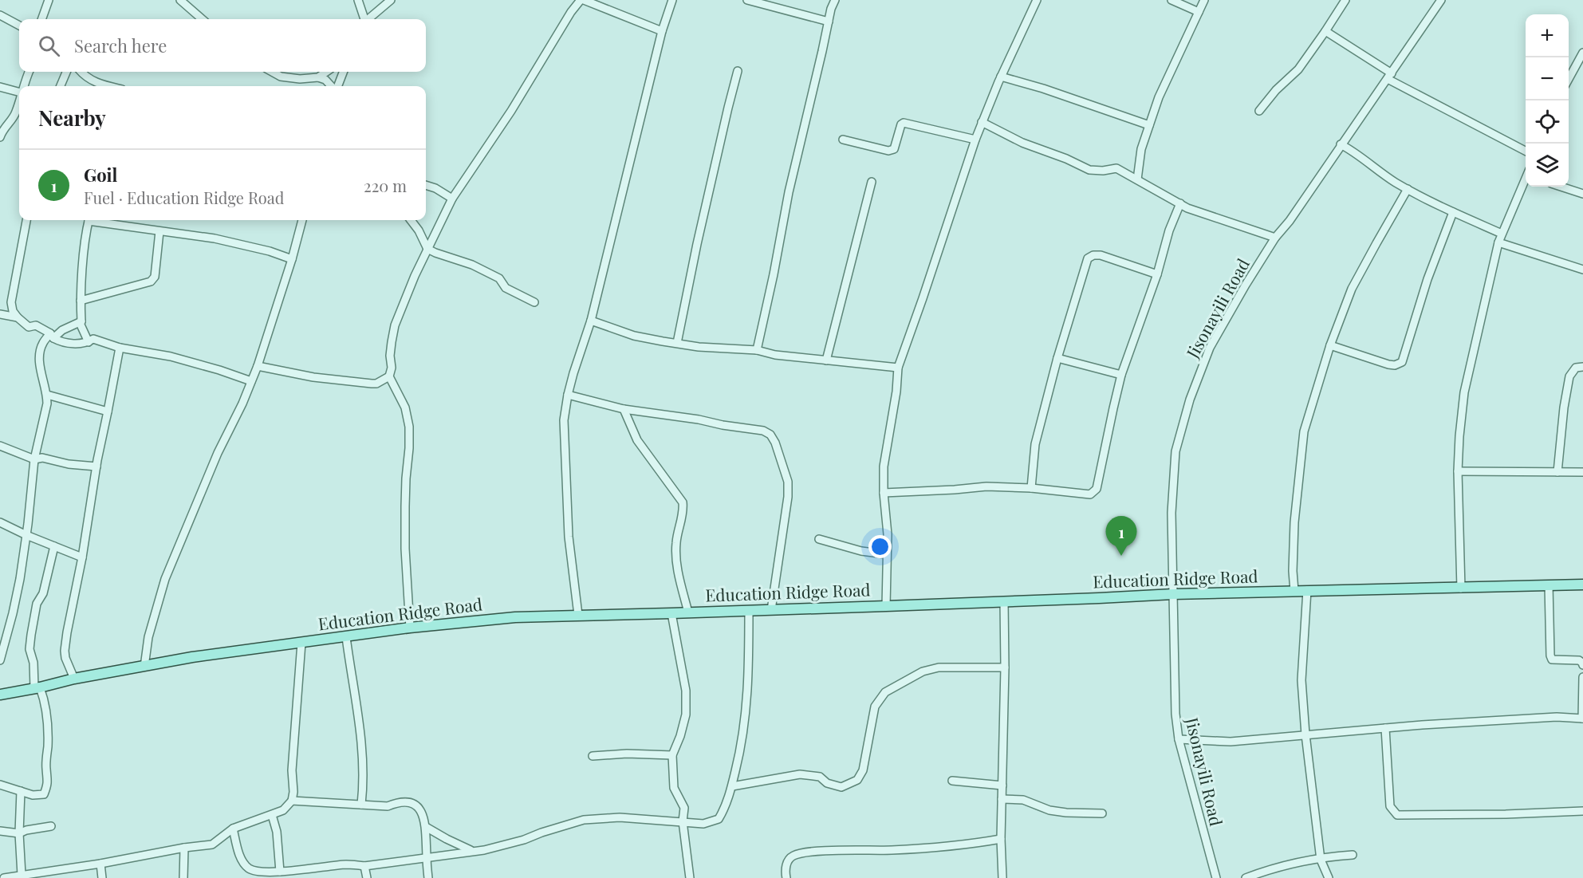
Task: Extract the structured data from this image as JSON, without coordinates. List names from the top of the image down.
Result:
{
  "streets": {
    "main road": ["Education Ridge Road"],
    "street": ["Jisonayili Road"]
  },
  "crossings": [
    ["Jisonayili Road", "Education Ridge Road"]
  ],
  "page": {
    "map_buttons": ["+", "−"],
    "search": "Search here",
    "heading": "Nearby",
    "list": [
      {
        "mark": "1",
        "name": "Goil",
        "note": "Fuel · Education Ridge Road",
        "value": "220 m"
      }
    ],
    "pins": "1"
  }
}
